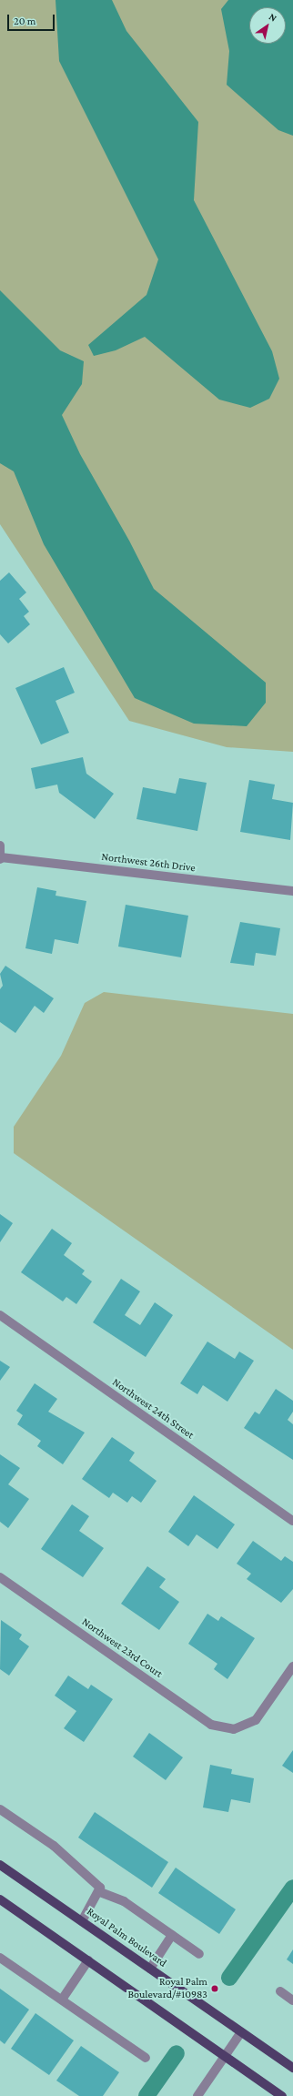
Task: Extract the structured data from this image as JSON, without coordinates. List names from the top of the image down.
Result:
{
  "streets": {
    "main road": ["Royal Palm Boulevard"],
    "street": ["Northwest 26th Drive", "Northwest 24th Street", "Northwest 23rd Court"]
  },
  "places": ["Royal Palm Boulevard/#10983"],
  "scale_bar": "20 m",
  "north": "top right"
}
